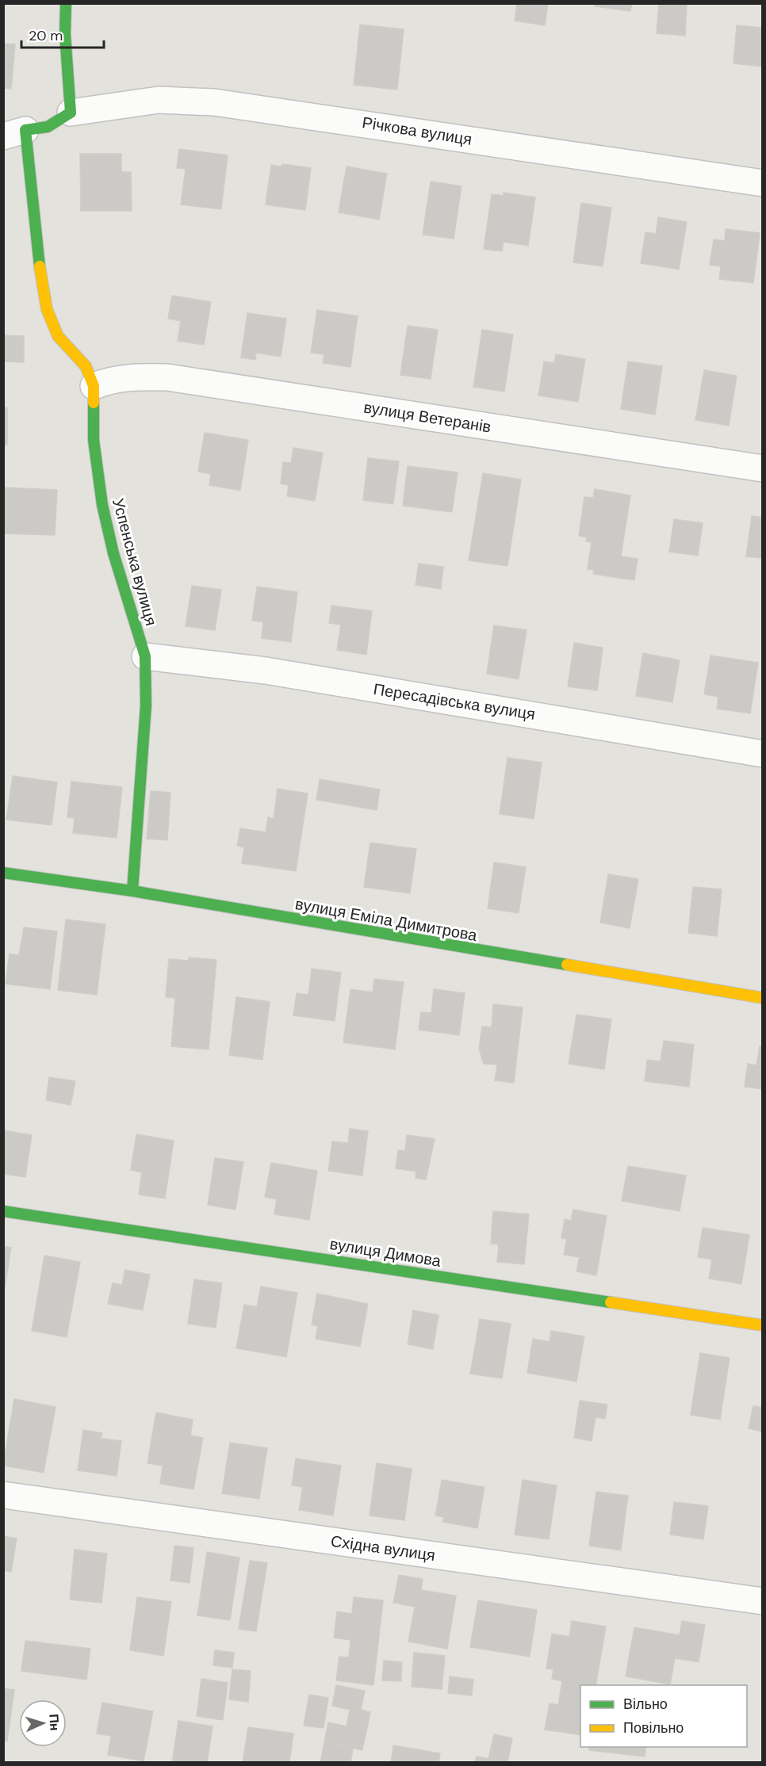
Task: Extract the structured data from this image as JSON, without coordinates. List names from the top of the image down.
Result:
{
  "streets": {
    "street": [
      "Річкова вулиця",
      "вулиця Ветеранів",
      "Успенська вулиця",
      "Пересадівська вулиця",
      "вулиця Еміла Димитрова",
      "вулиця Димова",
      "Східна вулиця"
    ]
  },
  "crossings": [
    ["Річкова вулиця", "Успенська вулиця"],
    ["вулиця Ветеранів", "Успенська вулиця"],
    ["Успенська вулиця", "Пересадівська вулиця"],
    ["Успенська вулиця", "вулиця Еміла Димитрова"]
  ],
  "legend": ["Вільно", "Повільно"],
  "scale_bar": "20 m",
  "north": "right"
}
